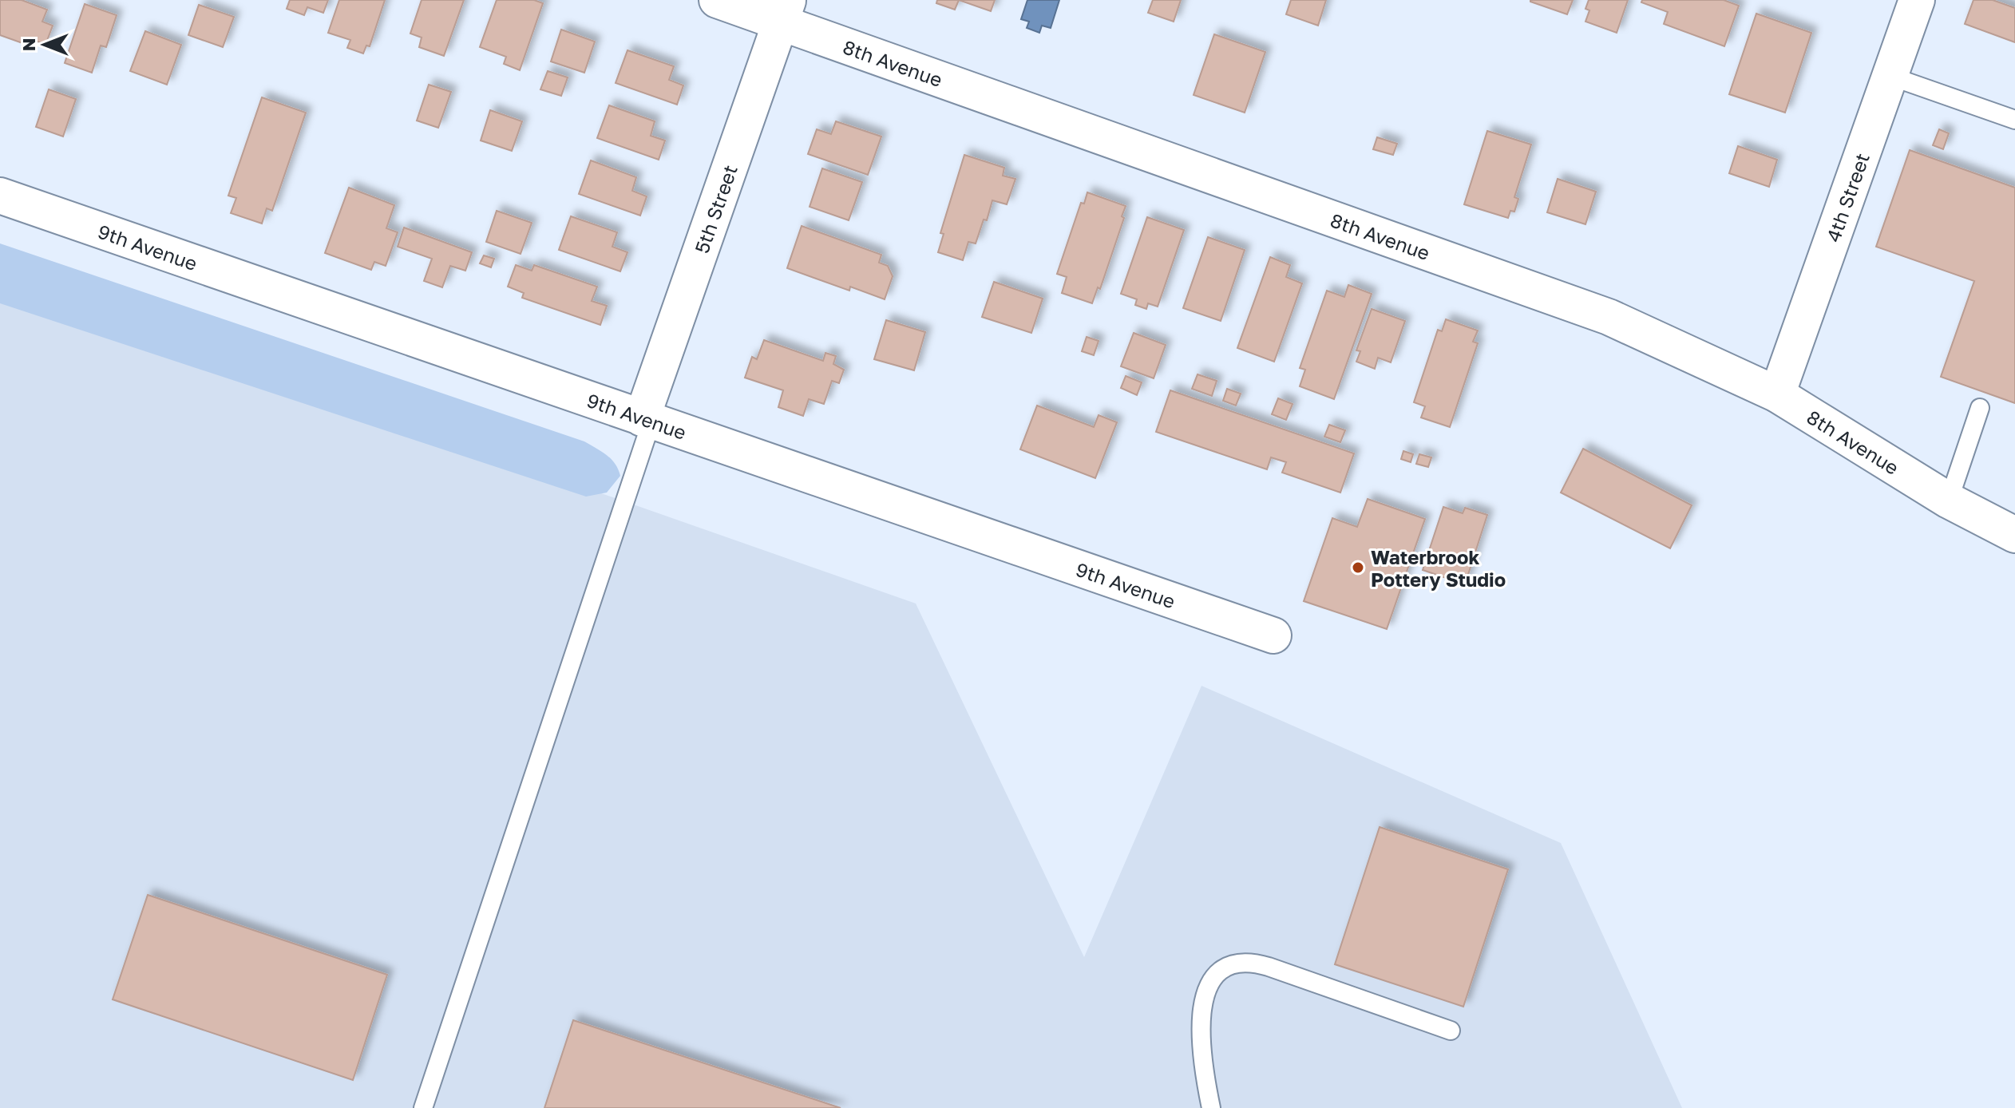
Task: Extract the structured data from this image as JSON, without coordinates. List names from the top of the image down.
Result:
{
  "streets": {
    "street": [
      "8th Avenue",
      "4th Street",
      "5th Street",
      "9th Avenue"
    ]
  },
  "crossings": [
    ["8th Avenue", "4th Street"],
    ["8th Avenue", "5th Street"],
    ["5th Street", "9th Avenue"]
  ],
  "places": ["Waterbrook Pottery Studio"],
  "north": "left"
}
